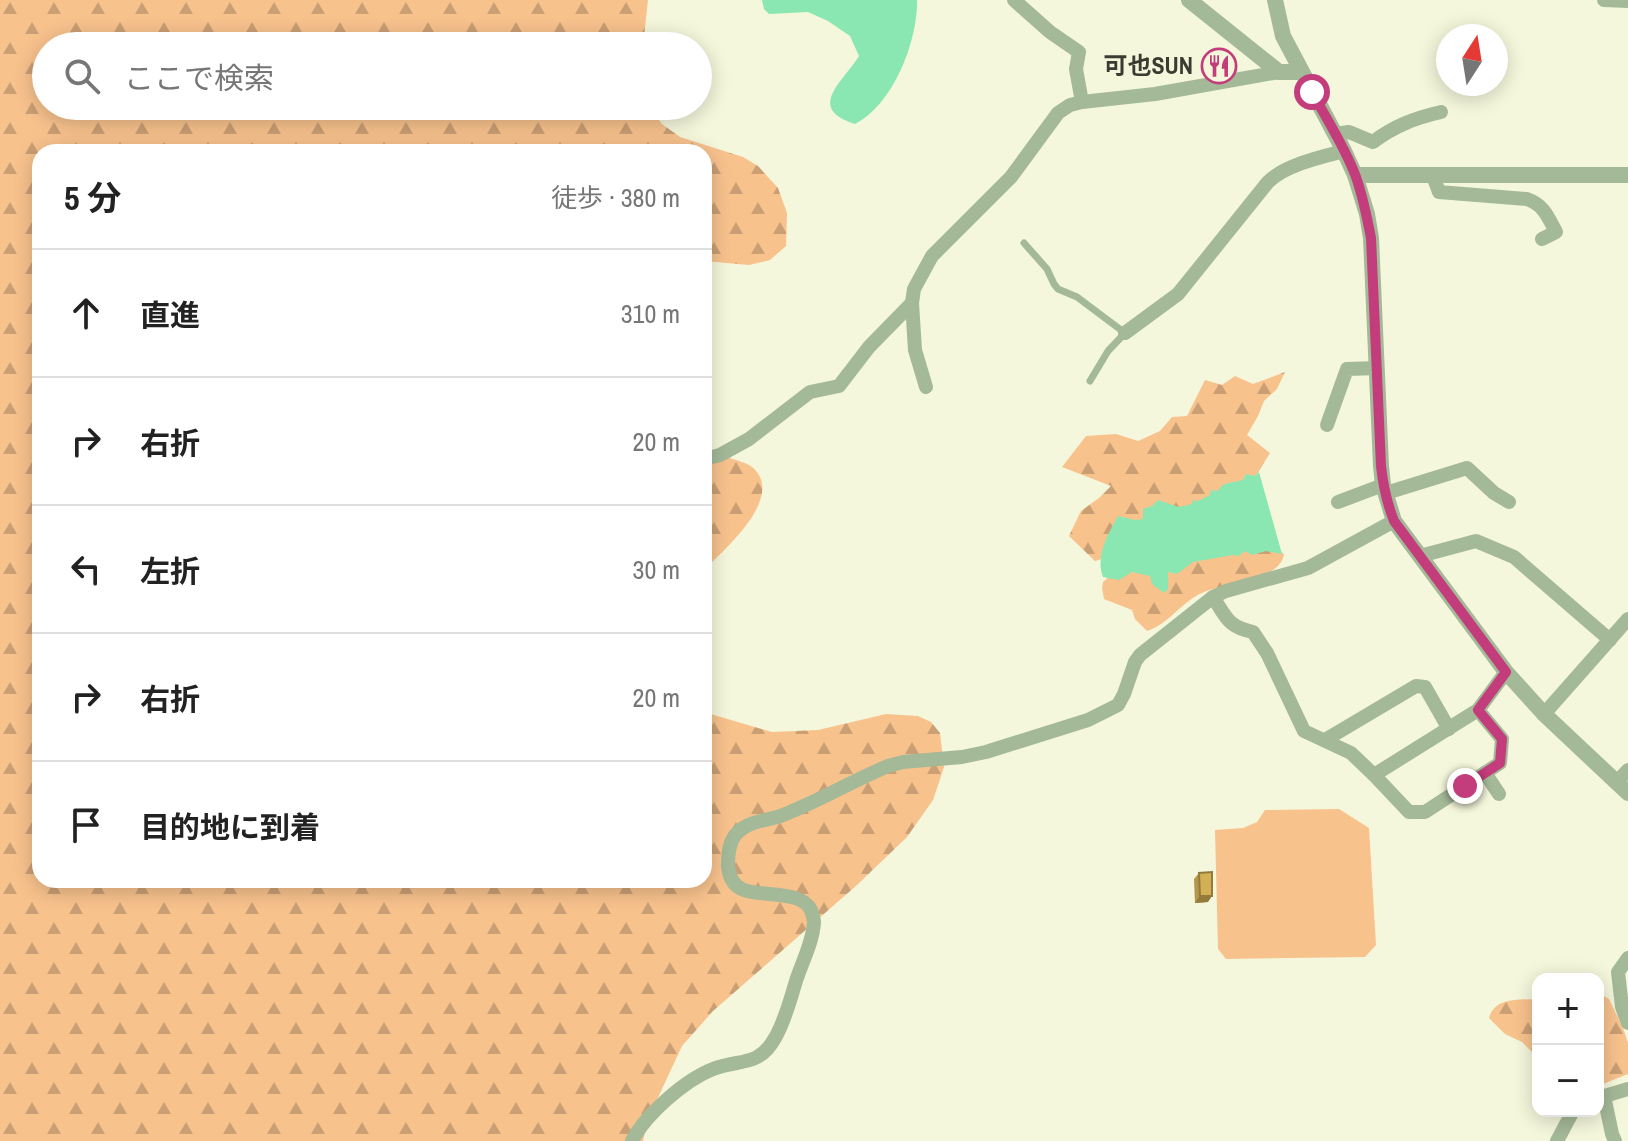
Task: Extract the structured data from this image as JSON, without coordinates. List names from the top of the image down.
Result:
{
  "places": {
    "restaurant": ["可也SUN"]
  },
  "north": "top",
  "page": {
    "search": "ここで検索",
    "heading": ["5 分", "徒歩 · 380 m"],
    "list": [
      ["直進", "310 m"],
      ["右折", "20 m"],
      ["左折", "30 m"],
      ["右折", "20 m"],
      "目的地に到着"
    ],
    "map_buttons": ["+", "−"]
  }
}
